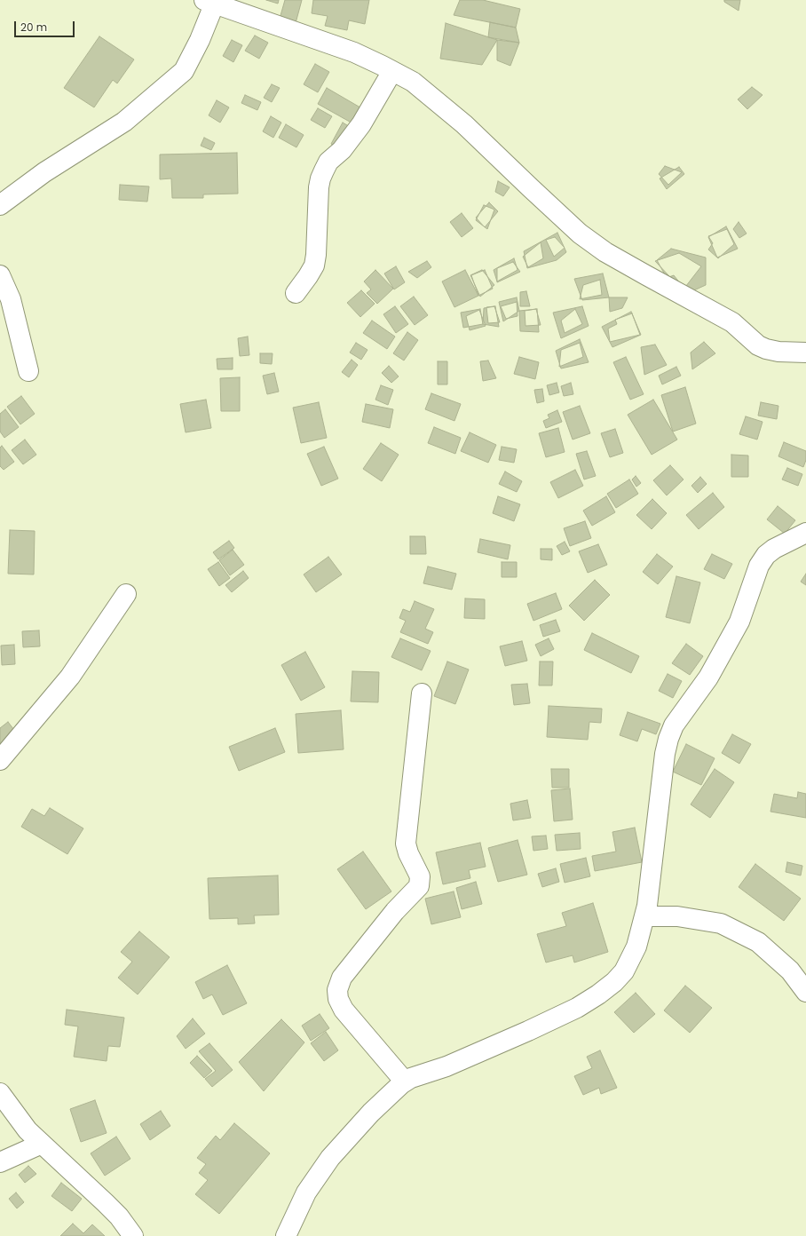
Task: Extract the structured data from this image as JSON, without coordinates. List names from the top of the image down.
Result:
{
  "scale_bar": "20 m"
}
